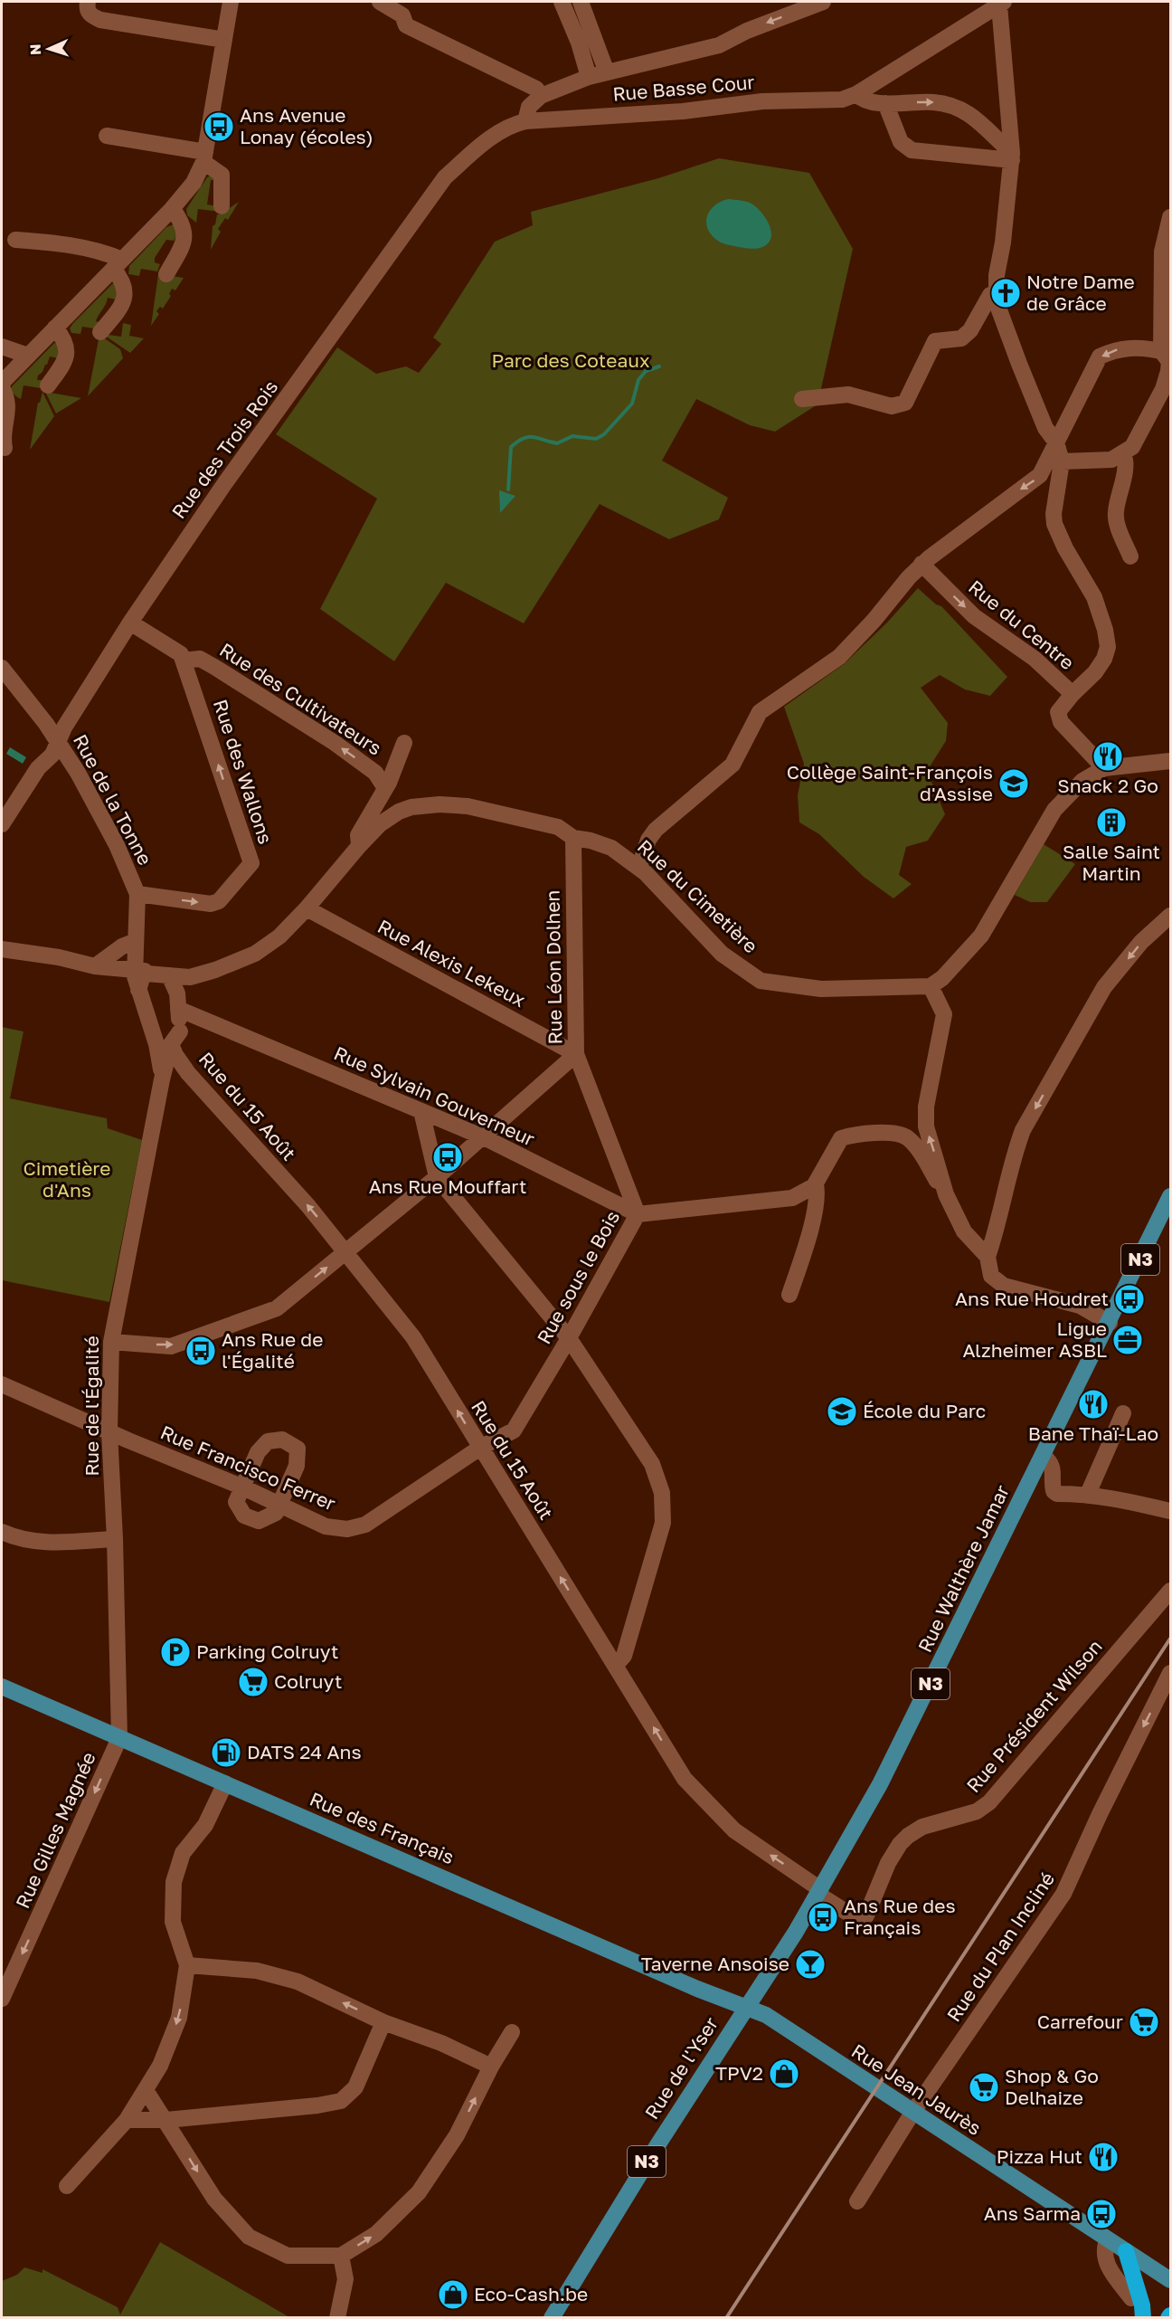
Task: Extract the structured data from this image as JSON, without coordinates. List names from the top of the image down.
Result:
{
  "streets": {
    "main road": [
      "N3",
      "Rue Walthère Jamar",
      "Rue des Français",
      "Rue de l'Yser",
      "Rue Jean Jaurès"
    ],
    "street": [
      "Rue Basse Cour",
      "Rue des Trois Rois",
      "Rue du Centre",
      "Rue des Cultivateurs",
      "Rue des Wallons",
      "Rue de la Tonne",
      "Rue du Cimetière",
      "Rue Alexis Lekeux",
      "Rue Léon Dolhen",
      "Rue Sylvain Gouverneur",
      "Rue du 15 Août",
      "Rue sous le Bois",
      "Rue de l'Égalité",
      "Rue Francisco Ferrer",
      "Rue Président Wilson",
      "Rue Gilles Magnée",
      "Rue du Plan Incliné"
    ]
  },
  "crossings": [
    ["Rue Basse Cour", "Rue des Trois Rois"],
    ["Rue des Trois Rois", "Rue de la Tonne"],
    ["Rue des Cultivateurs", "Rue des Wallons"],
    ["Rue des Wallons", "Rue de la Tonne"],
    ["Rue de la Tonne", "Rue de l'Égalité"],
    ["Rue du Cimetière", "Rue Alexis Lekeux"],
    ["Rue du Cimetière", "Rue Léon Dolhen"],
    ["Rue Alexis Lekeux", "Rue Léon Dolhen"],
    ["Rue Léon Dolhen", "Rue Sylvain Gouverneur"],
    ["Rue Léon Dolhen", "Rue sous le Bois"],
    ["Rue Sylvain Gouverneur", "Rue sous le Bois"],
    ["Rue du 15 Août", "Rue sous le Bois"],
    ["Rue du 15 Août", "Rue de l'Égalité"],
    ["Rue du 15 Août", "Rue Francisco Ferrer"],
    ["Rue du 15 Août", "Rue Walthère Jamar"],
    ["Rue du 15 Août", "Rue Président Wilson"],
    ["Rue sous le Bois", "Rue Francisco Ferrer"],
    ["Rue de l'Égalité", "Rue Francisco Ferrer"],
    ["Rue de l'Égalité", "Rue des Français"],
    ["Rue de l'Égalité", "Rue Gilles Magnée"],
    ["Rue Walthère Jamar", "Rue Président Wilson"],
    ["Rue Walthère Jamar", "Rue des Français"],
    ["Rue Walthère Jamar", "Rue de l'Yser"],
    ["Rue Walthère Jamar", "Rue Jean Jaurès"],
    ["Rue des Français", "Rue Gilles Magnée"],
    ["Rue des Français", "Rue de l'Yser"],
    ["Rue des Français", "Rue Jean Jaurès"],
    ["Rue du Plan Incliné", "Rue Jean Jaurès"],
    ["Rue de l'Yser", "Rue Jean Jaurès"]
  ],
  "one_way": [
    "Rue du Centre",
    "Rue des Cultivateurs",
    "Rue du 15 Août",
    "Rue du Plan Incliné"
  ],
  "parks": ["Parc des Coteaux", "Cimetière d'Ans"],
  "places": {
    "bus stop": [
      "Ans Avenue Lonay (écoles)",
      "Ans Rue Mouffart",
      "Ans Rue Houdret",
      "Ans Rue de l'Égalité",
      "Ans Rue des Français",
      "Ans Sarma"
    ],
    "church": ["Notre Dame de Grâce"],
    "restaurant": ["Snack 2 Go", "Bane Thaï-Lao", "Pizza Hut"],
    "school or university": ["Collège Saint-François d'Assise", "École du Parc"],
    "building": ["Salle Saint Martin"],
    "office": ["Ligue Alzheimer ASBL"],
    "parking": ["Parking Colruyt"],
    "supermarket": ["Colruyt", "Carrefour", "Shop & Go Delhaize"],
    "fuel station": ["DATS 24 Ans"],
    "bar": ["Taverne Ansoise"],
    "shop": ["TPV2", "Eco-Cash.be"]
  },
  "north": "left"
}
